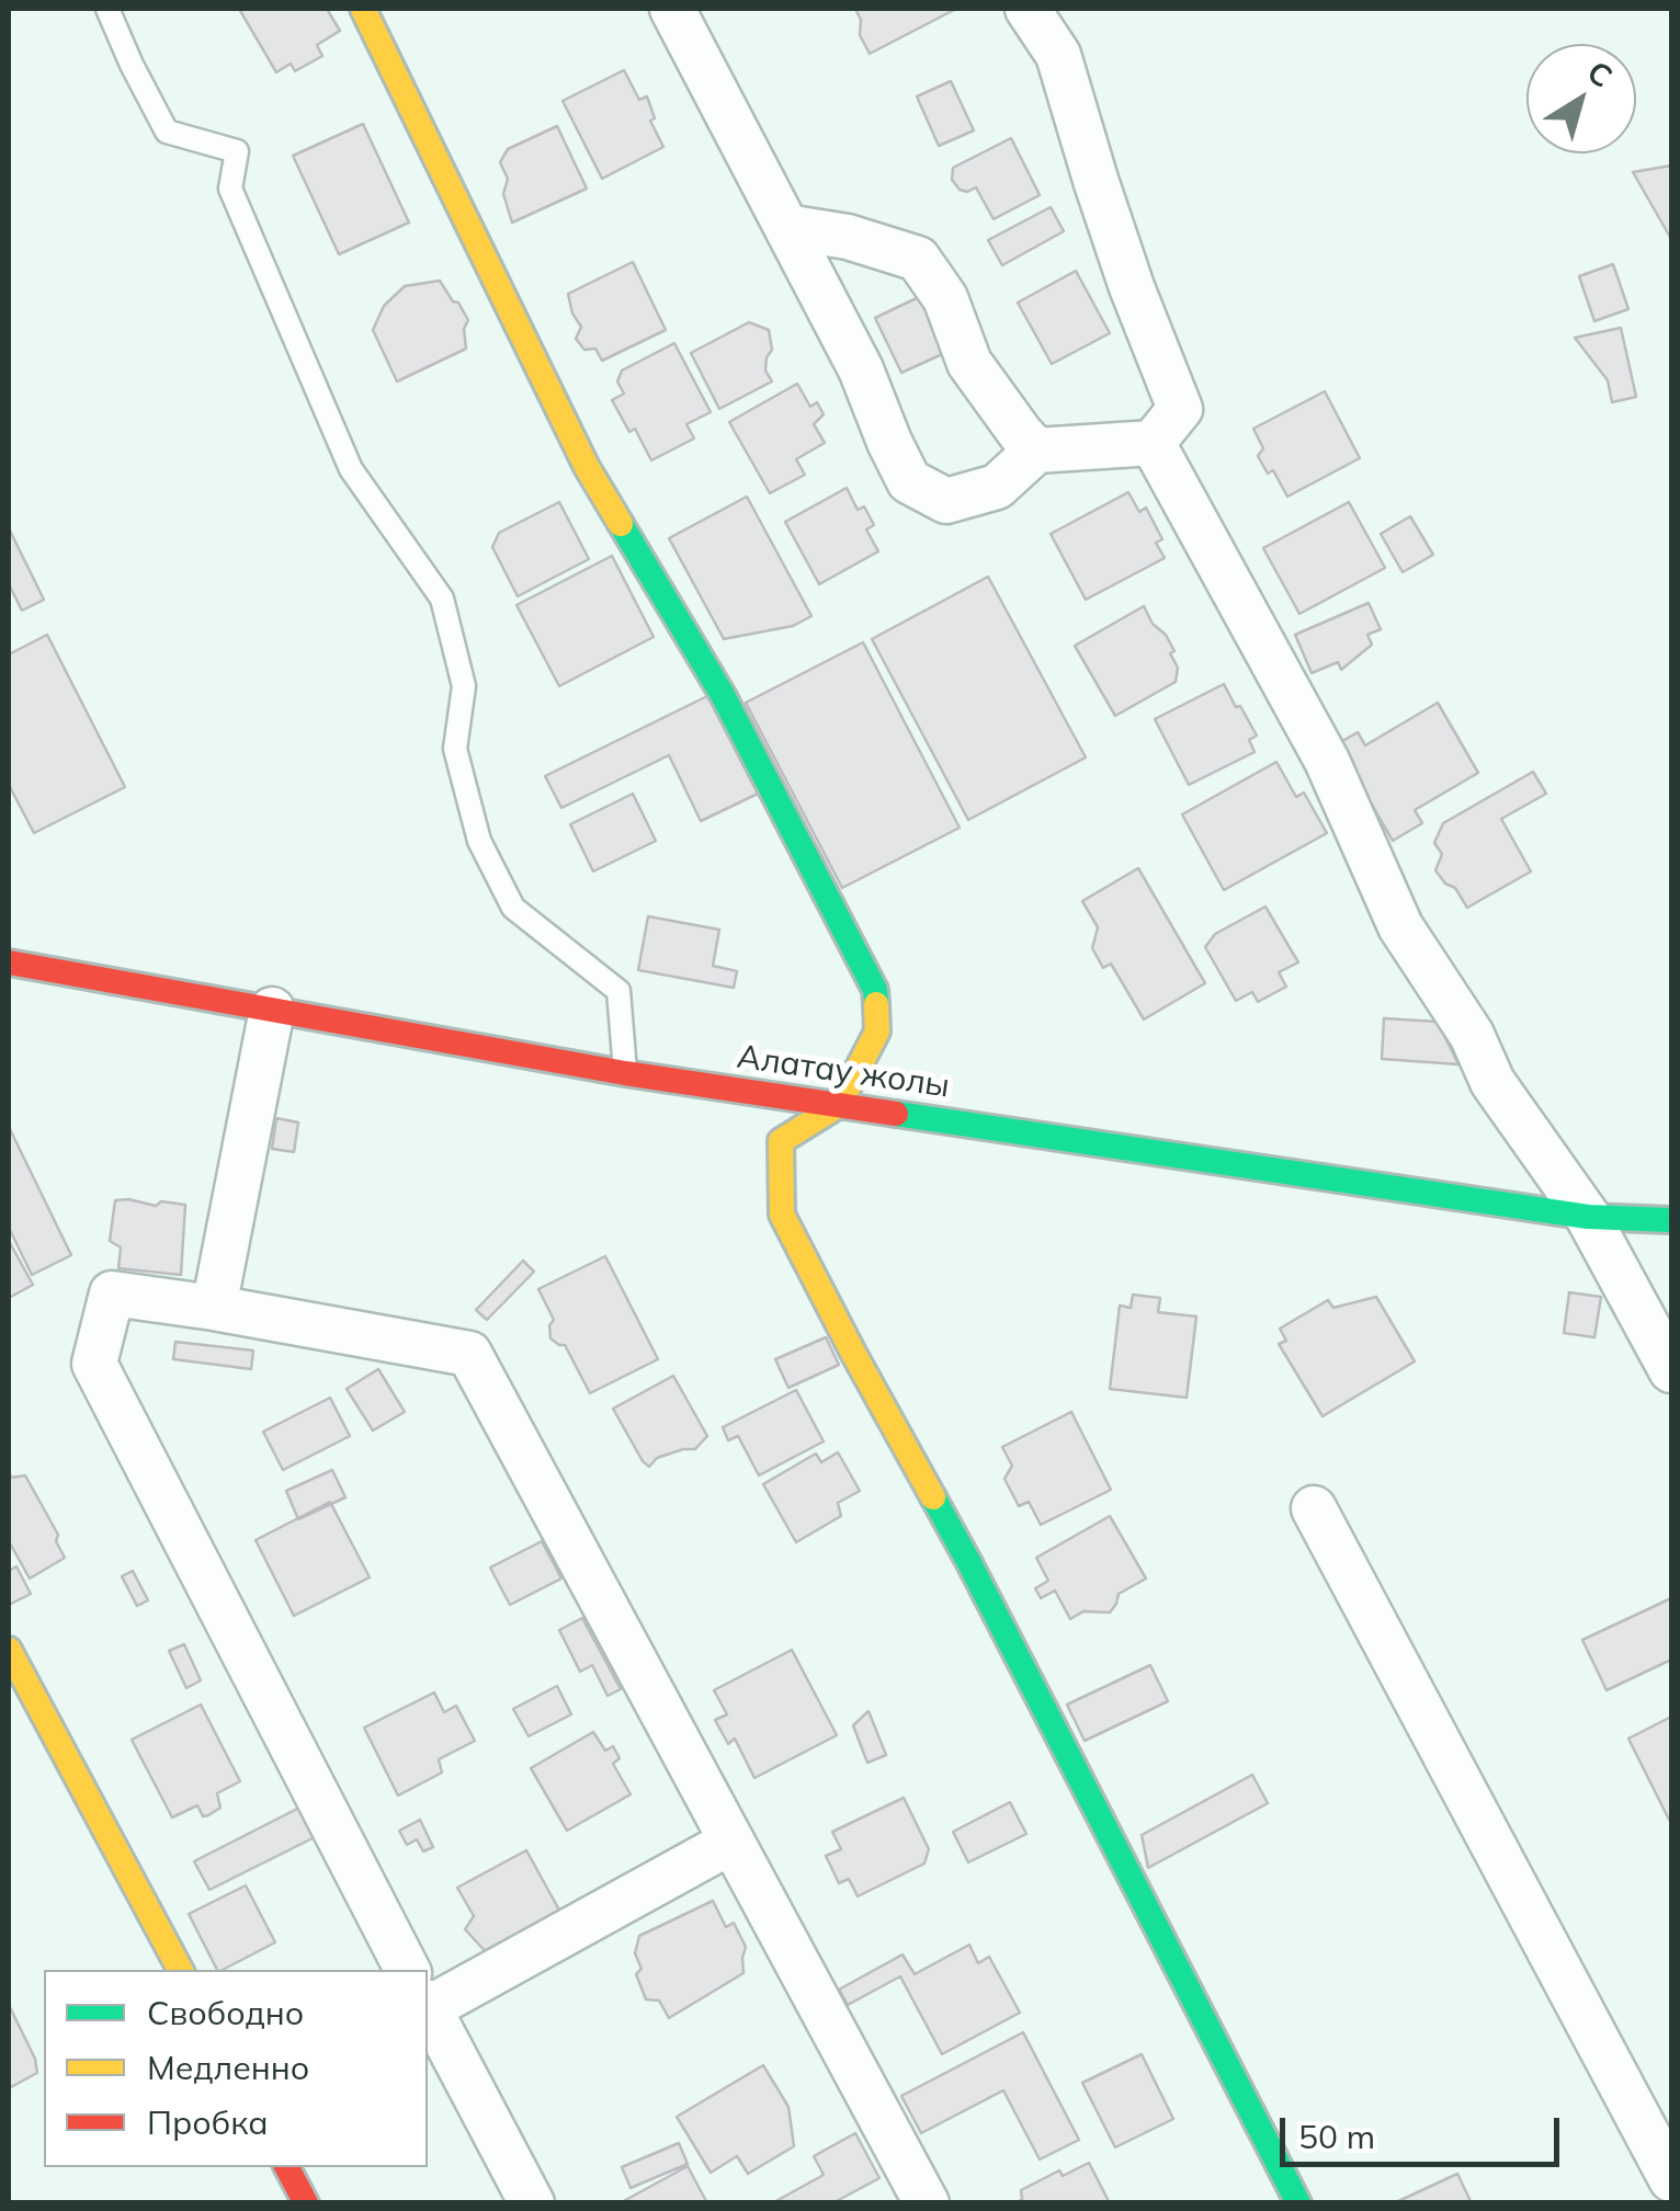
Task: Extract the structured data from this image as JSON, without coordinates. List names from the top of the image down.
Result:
{
  "streets": {
    "street": ["Алатау жолы"]
  },
  "legend": ["Свободно", "Медленно", "Пробка"],
  "scale_bar": "50 m",
  "north": "top right"
}
